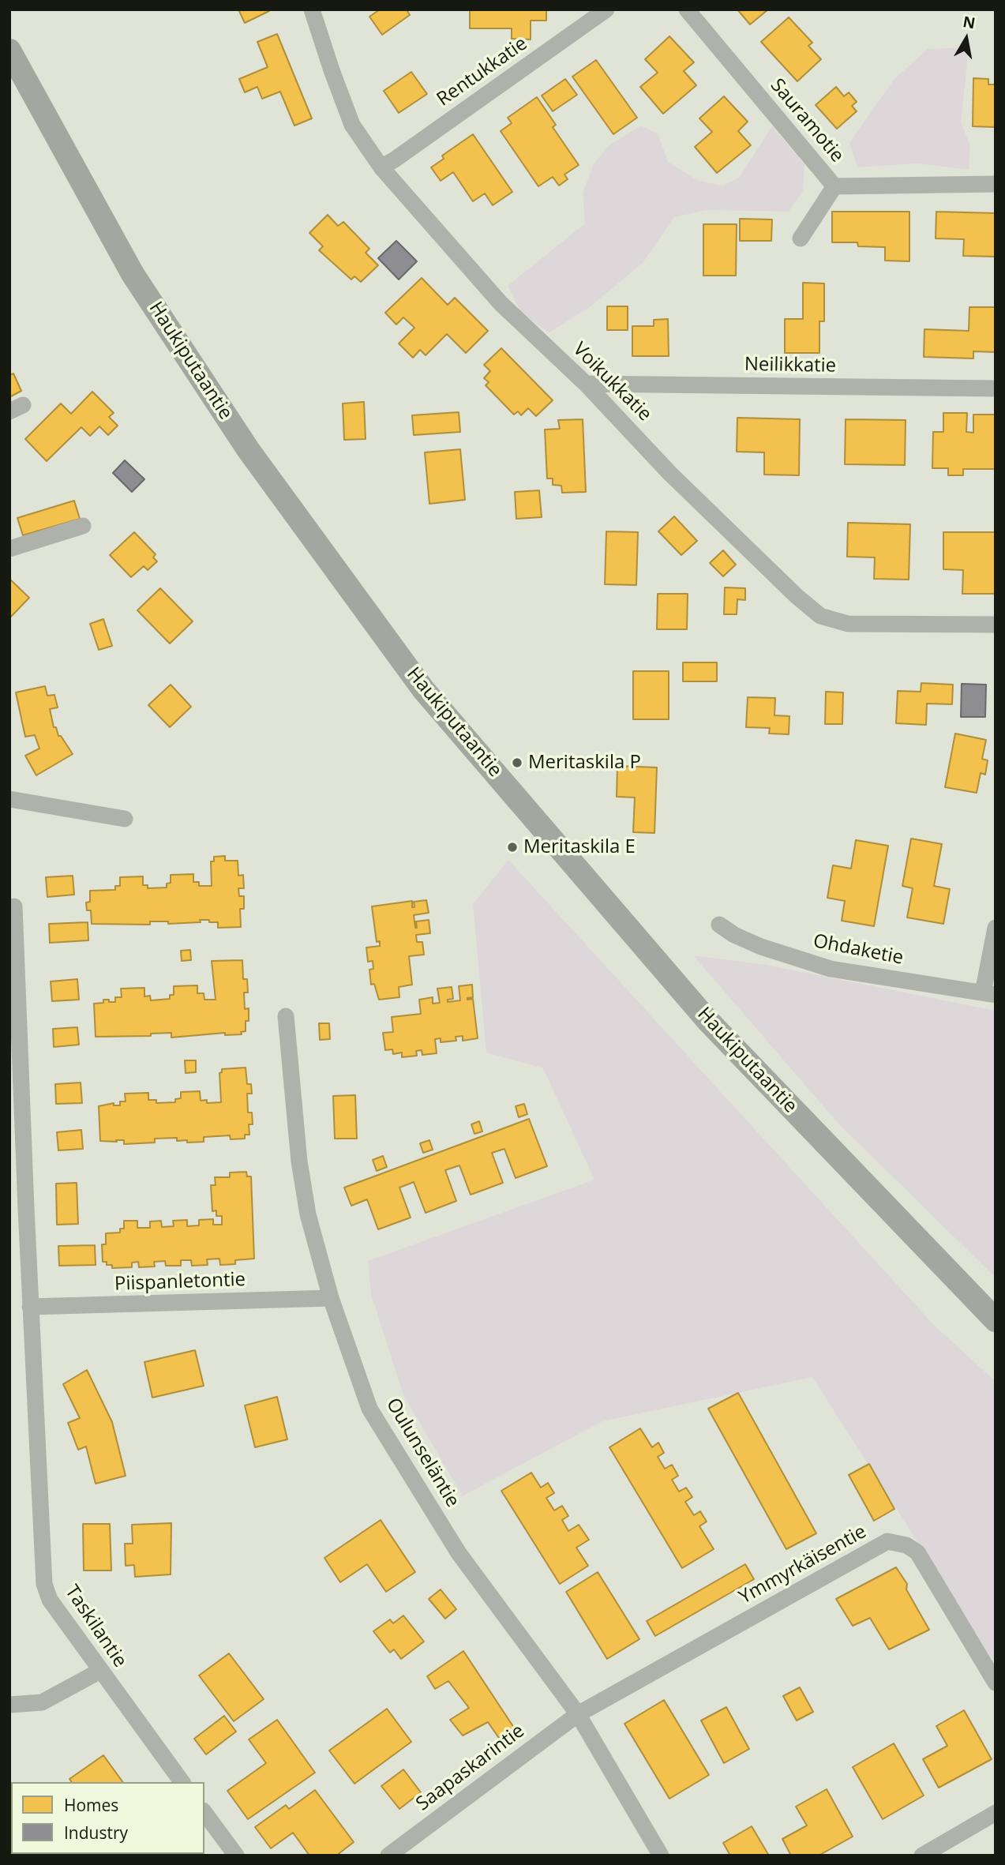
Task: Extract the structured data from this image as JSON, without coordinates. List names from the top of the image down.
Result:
{
  "streets": {
    "main road": ["Haukiputaantie"],
    "street": [
      "Rentukkatie",
      "Sauramotie",
      "Neilikkatie",
      "Voikukkatie",
      "Ohdaketie",
      "Piispanletontie",
      "Oulunseläntie",
      "Ymmyrkäisentie",
      "Taskilantie",
      "Saapaskarintie"
    ]
  },
  "crossings": [
    ["Rentukkatie", "Voikukkatie"],
    ["Neilikkatie", "Voikukkatie"],
    ["Piispanletontie", "Oulunseläntie"],
    ["Piispanletontie", "Taskilantie"],
    ["Oulunseläntie", "Ymmyrkäisentie"],
    ["Oulunseläntie", "Saapaskarintie"],
    ["Ymmyrkäisentie", "Saapaskarintie"]
  ],
  "places": ["Meritaskila P", "Meritaskila E"],
  "legend": ["Homes", "Industry"],
  "north": "top"
}
